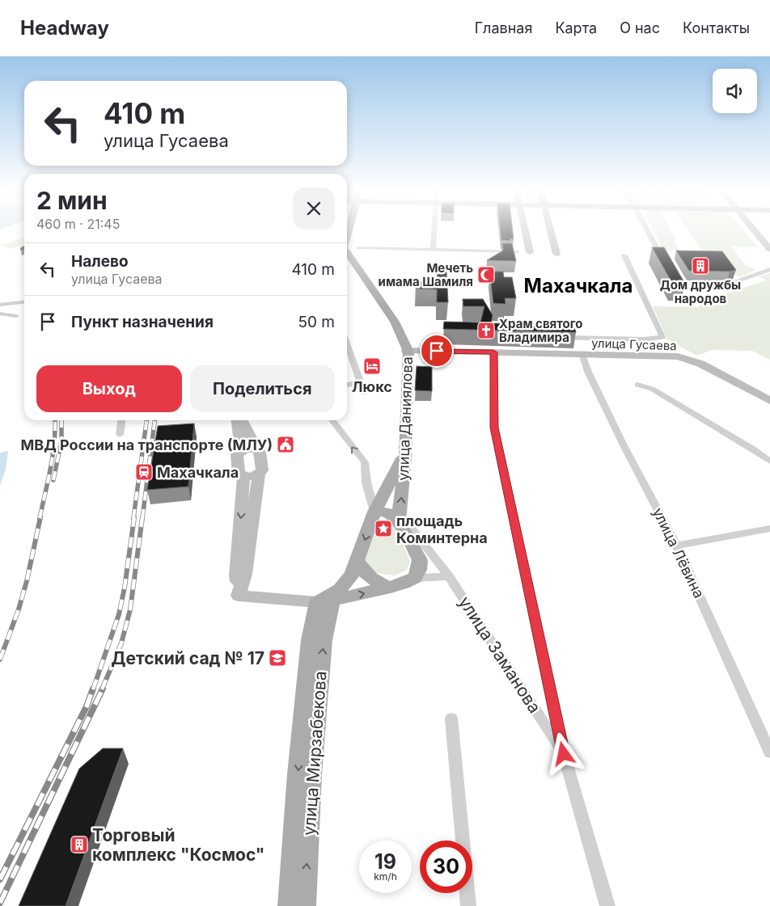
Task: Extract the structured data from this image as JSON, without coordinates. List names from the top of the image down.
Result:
{
  "streets": {
    "main road": ["улица Даниялова", "улица Мирзабекова"],
    "street": ["улица Гусаева", "улица Лёвина", "улица Заманова"]
  },
  "crossings": [
    ["улица Гусаева", "улица Даниялова"],
    ["улица Гусаева", "улица Лёвина"],
    ["улица Гусаева", "улица Заманова"],
    ["улица Даниялова", "улица Заманова"],
    ["улица Даниялова", "улица Мирзабекова"]
  ],
  "districts": ["Махачкала"],
  "places": {
    "building": ["Дом дружбы народов", "Торговый комплекс \"Космос\""],
    "mosque": ["Мечеть имама Шамиля"],
    "church": ["Храм святого Владимира"],
    "hotel": ["Люкс"],
    "public building": ["МВД России на транспорте (МЛУ)"],
    "station": ["Махачкала"],
    "place": ["площадь Коминтерна"],
    "school or university": ["Детский сад № 17"]
  },
  "page": {
    "header": "Headway",
    "nav": [
      "Главная",
      "Карта",
      "О нас",
      "Контакты"
    ],
    "turn": ["410 m", "улица Гусаева"],
    "heading": ["2 мин", "460 m · 21:45"],
    "list": [
      {
        "name": "Налево",
        "note": "улица Гусаева",
        "value": "410 m"
      },
      {
        "name": "Пункт назначения",
        "value": "50 m"
      }
    ],
    "buttons": ["Выход", "Поделиться"],
    "speed": "19 km/h",
    "limit": "30"
  }
}
